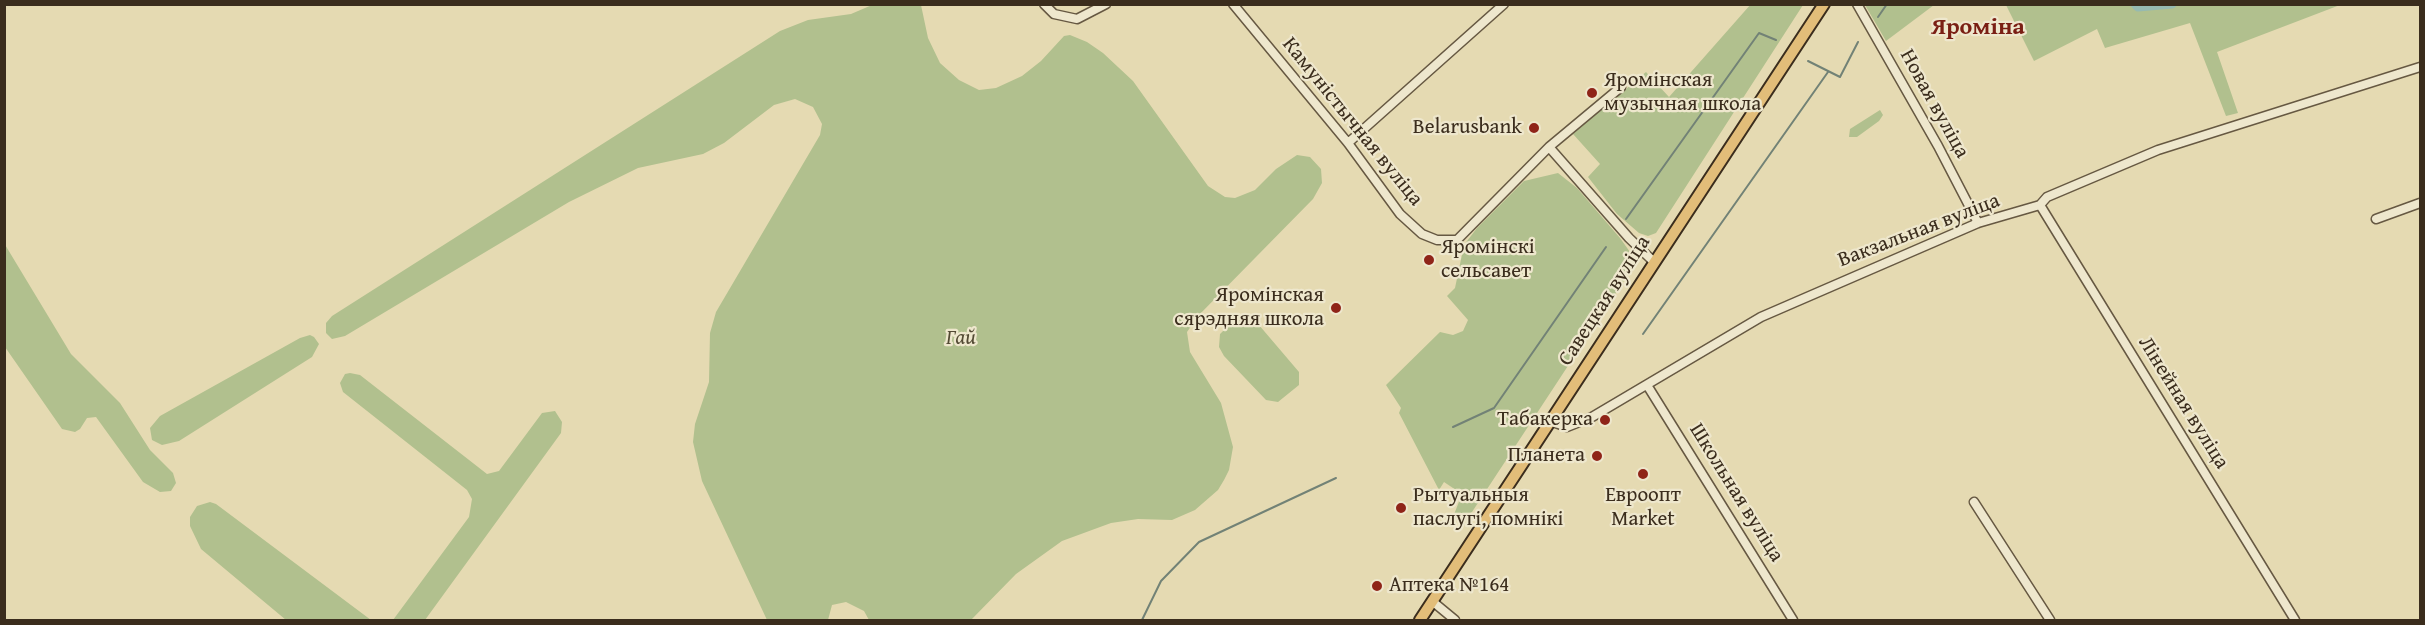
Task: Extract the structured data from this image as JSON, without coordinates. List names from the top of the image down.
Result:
{
  "streets": {
    "main road": ["Савецкая вуліца"],
    "street": [
      "Новая вуліца",
      "Камуністычная вуліца",
      "Вакзальная вуліца",
      "Лінейная вуліца",
      "Школьная вуліца"
    ]
  },
  "crossings": [
    ["Новая вуліца", "Вакзальная вуліца"],
    ["Вакзальная вуліца", "Савецкая вуліца"],
    ["Вакзальная вуліца", "Лінейная вуліца"],
    ["Вакзальная вуліца", "Школьная вуліца"]
  ],
  "districts": ["Яроміна"],
  "parks": ["Гай"],
  "places": [
    "Яромінская музычная школа",
    "Belarusbank",
    "Яромінскі сельсавет",
    "Яромінская сярэдняя школа",
    "Табакерка",
    "Планета",
    "Евроопт Market",
    "Рытуальныя паслугі, помнікі",
    "Аптека №164"
  ]
}
